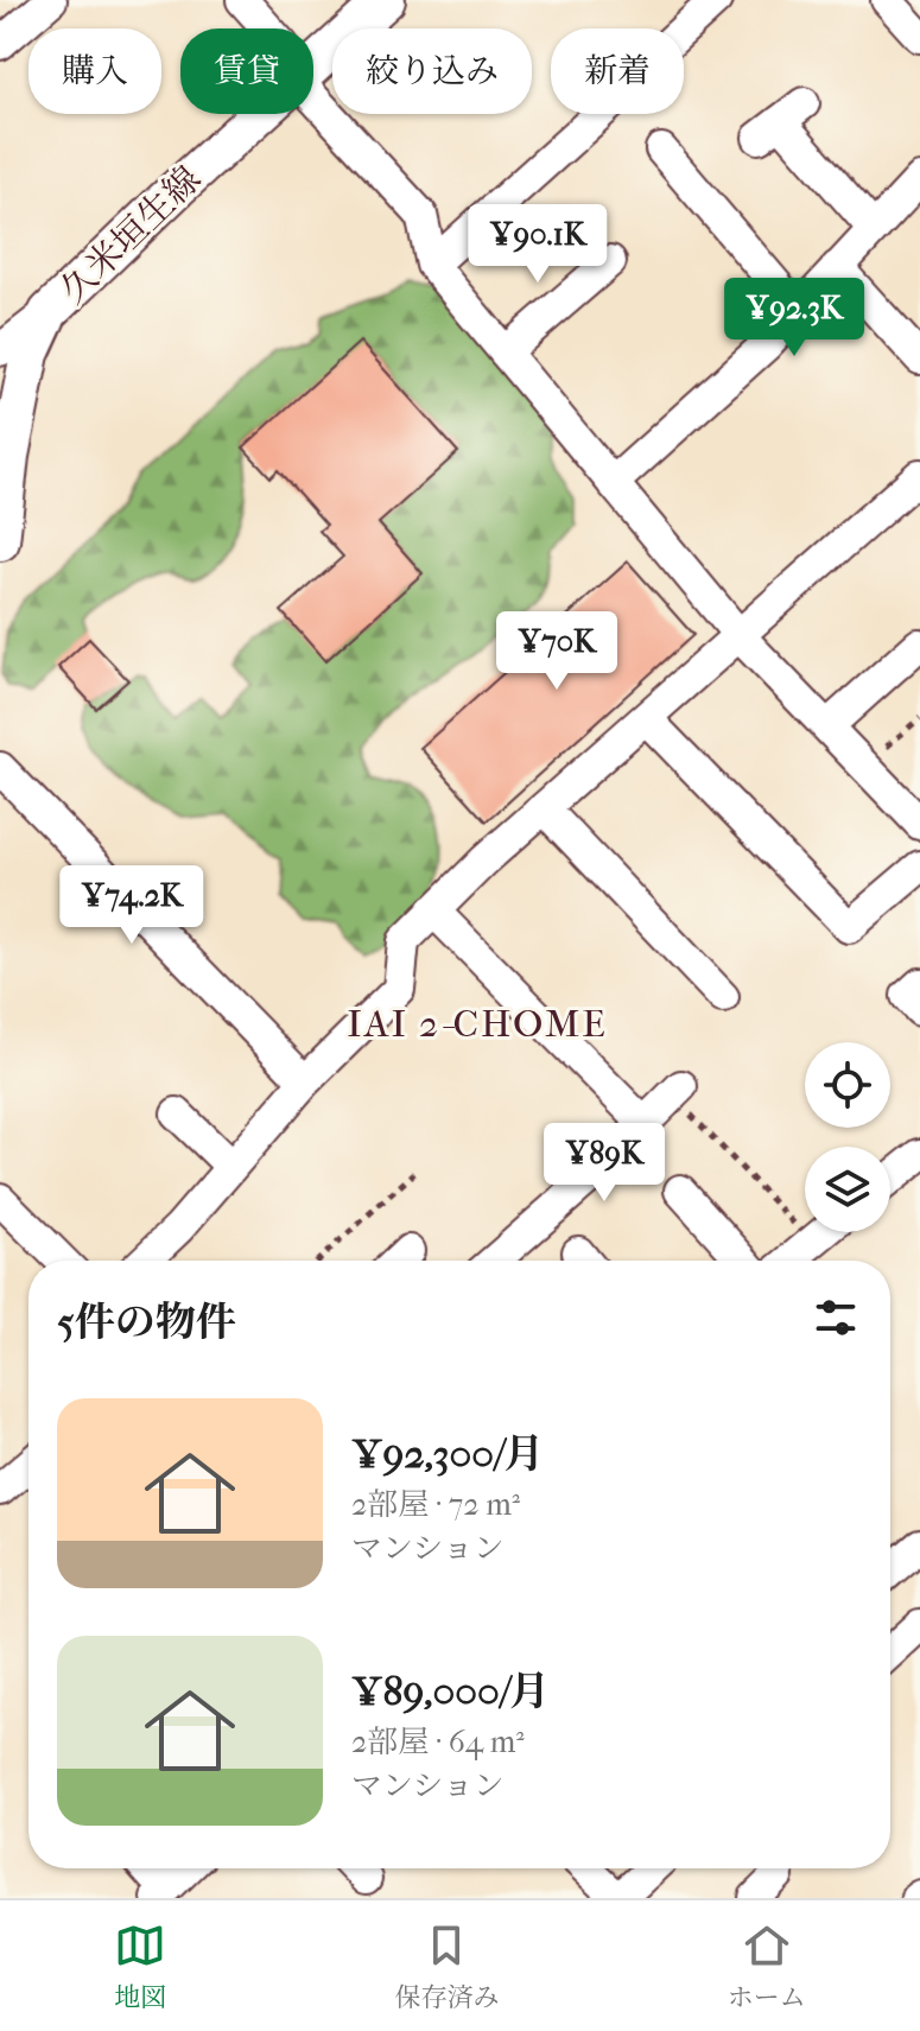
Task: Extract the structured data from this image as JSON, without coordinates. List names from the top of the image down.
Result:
{
  "streets": {
    "main road": ["久米垣生線"]
  },
  "districts": ["IAI 2-CHOME"],
  "page": {
    "chip": [
      "購入",
      "賃貸",
      "絞り込み",
      "新着"
    ],
    "price": [
      "¥90.1K",
      "¥92.3K",
      "¥70K",
      "¥74.2K",
      "¥89K"
    ],
    "heading": "5件の物件",
    "list": [
      {
        "name": "¥92,300/月",
        "note": "2部屋 · 72 m² · マンション"
      },
      {
        "name": "¥89,000/月",
        "note": "2部屋 · 64 m² · マンション"
      }
    ],
    "tabs": ["地図", "保存済み", "ホーム"]
  }
}
